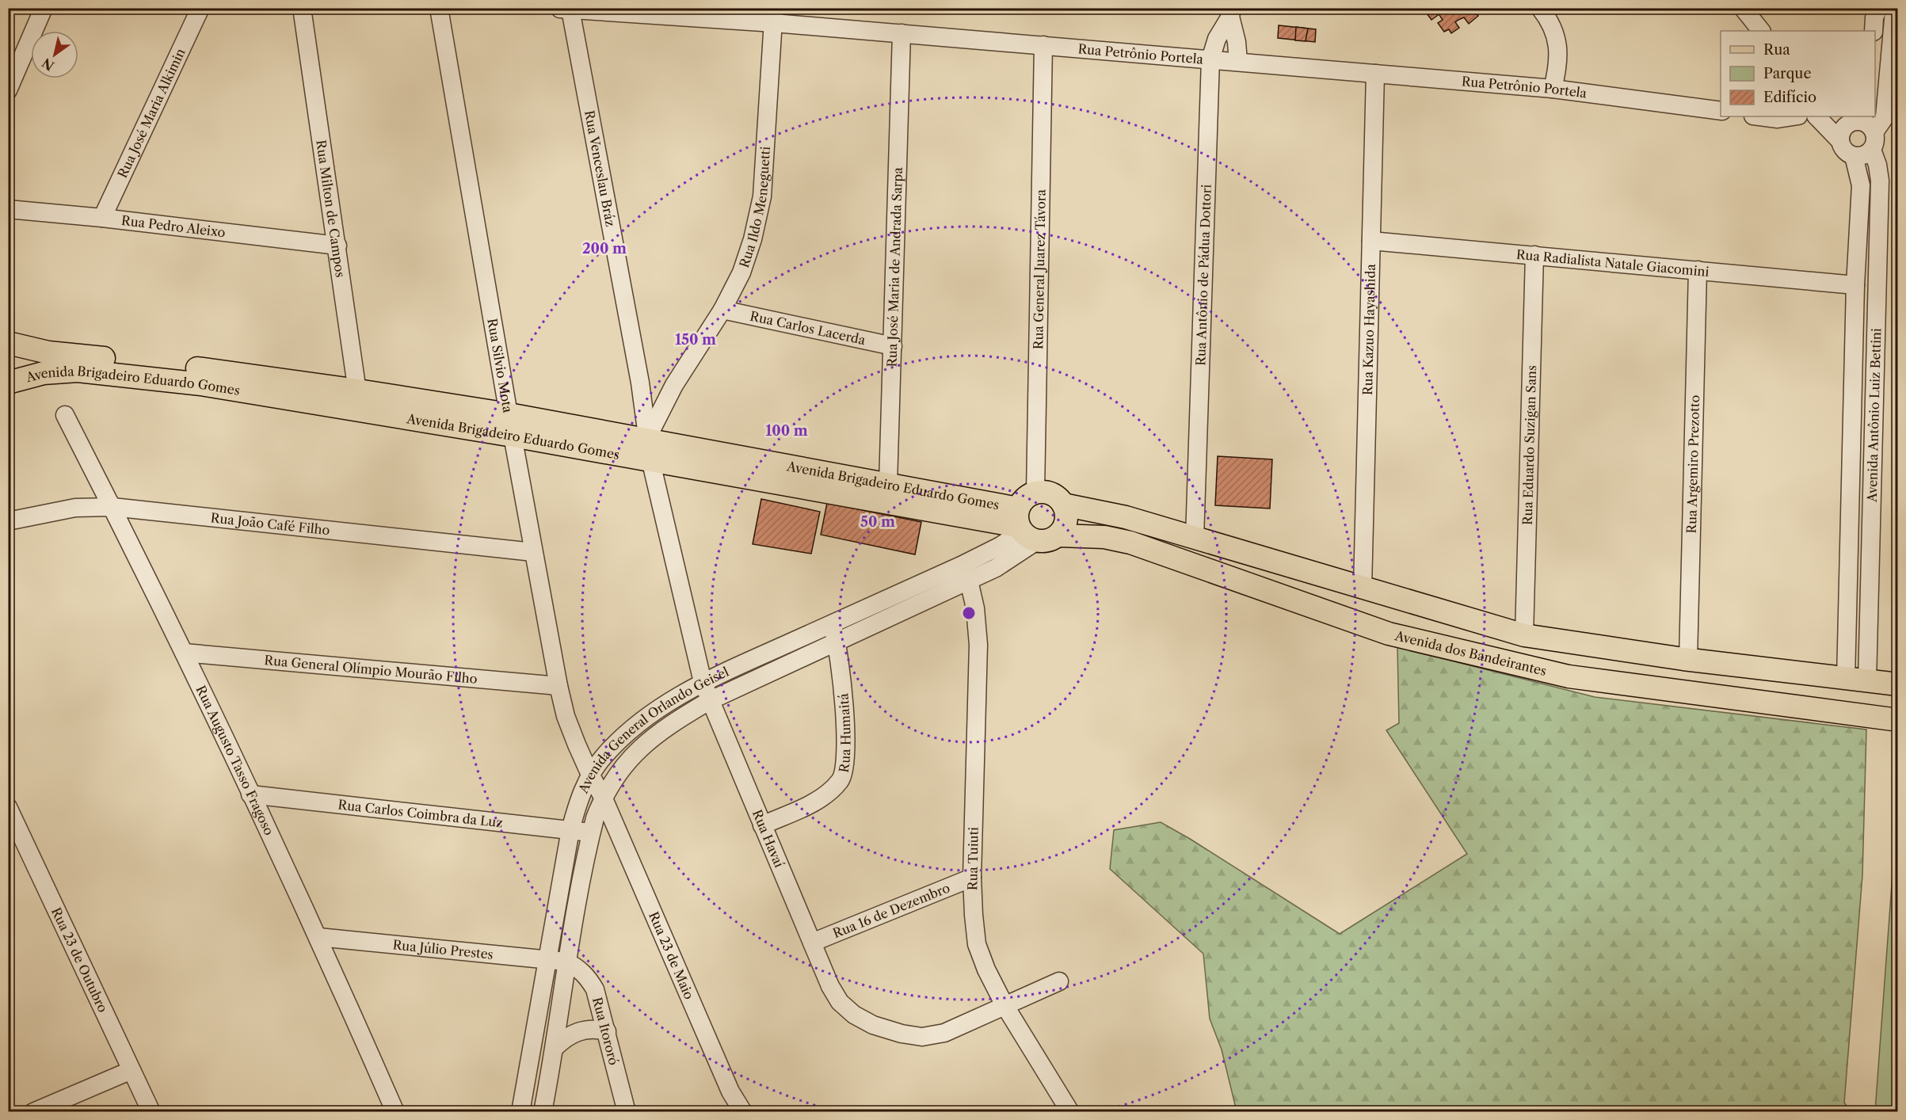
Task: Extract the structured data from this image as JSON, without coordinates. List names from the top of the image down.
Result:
{
  "streets": {
    "main road": ["Avenida Brigadeiro Eduardo Gomes", "Avenida dos Bandeirantes"],
    "street": [
      "Rua Petrônio Portela",
      "Rua José Maria Alkimin",
      "Rua Venceslau Bráz",
      "Rua Ildo Meneguetti",
      "Rua Milton de Campos",
      "Rua Pedro Aleixo",
      "Rua Radialista Natale Giacomini",
      "Rua José Maria de Andrada Sarpa",
      "Rua General Juarez Távora",
      "Rua Antônio de Pádua Dottori",
      "Rua Carlos Lacerda",
      "Rua Kazuo Hayashida",
      "Rua Silvio Mota",
      "Avenida Antônio Luiz Bettini",
      "Rua Eduardo Suzigan Sans",
      "Rua Argemiro Prezotto",
      "Rua João Café Filho",
      "Rua General Olímpio Mourão Filho",
      "Avenida General Orlando Geisel",
      "Rua Humaitá",
      "Rua Augusto Tasso Fragoso",
      "Rua Carlos Coimbra da Luz",
      "Rua Havaí",
      "Rua Tuiuti",
      "Rua 16 de Dezembro",
      "Rua Júlio Prestes",
      "Rua 23 de Maio",
      "Rua 23 de Outubro",
      "Rua Itororó"
    ]
  },
  "crossings": [
    ["Rua Petrônio Portela", "Rua Venceslau Bráz"],
    ["Rua Petrônio Portela", "Rua Ildo Meneguetti"],
    ["Rua Petrônio Portela", "Rua José Maria de Andrada Sarpa"],
    ["Rua Petrônio Portela", "Rua General Juarez Távora"],
    ["Rua Petrônio Portela", "Rua Antônio de Pádua Dottori"],
    ["Rua Petrônio Portela", "Rua Kazuo Hayashida"],
    ["Rua José Maria Alkimin", "Rua Pedro Aleixo"],
    ["Rua Venceslau Bráz", "Rua Ildo Meneguetti"],
    ["Rua Venceslau Bráz", "Avenida Brigadeiro Eduardo Gomes"],
    ["Rua Venceslau Bráz", "Rua Havaí"],
    ["Rua Ildo Meneguetti", "Rua Carlos Lacerda"],
    ["Rua Ildo Meneguetti", "Avenida Brigadeiro Eduardo Gomes"],
    ["Rua Ildo Meneguetti", "Rua Havaí"],
    ["Rua Milton de Campos", "Rua Pedro Aleixo"],
    ["Rua Milton de Campos", "Avenida Brigadeiro Eduardo Gomes"],
    ["Rua Radialista Natale Giacomini", "Rua Kazuo Hayashida"],
    ["Rua Radialista Natale Giacomini", "Avenida Antônio Luiz Bettini"],
    ["Rua Radialista Natale Giacomini", "Rua Eduardo Suzigan Sans"],
    ["Rua Radialista Natale Giacomini", "Rua Argemiro Prezotto"],
    ["Rua José Maria de Andrada Sarpa", "Rua Carlos Lacerda"],
    ["Rua José Maria de Andrada Sarpa", "Avenida Brigadeiro Eduardo Gomes"],
    ["Rua Silvio Mota", "Avenida Brigadeiro Eduardo Gomes"],
    ["Rua Silvio Mota", "Rua João Café Filho"],
    ["Rua Silvio Mota", "Rua General Olímpio Mourão Filho"],
    ["Rua Silvio Mota", "Avenida General Orlando Geisel"],
    ["Rua Silvio Mota", "Rua 23 de Maio"],
    ["Avenida Brigadeiro Eduardo Gomes", "Avenida dos Bandeirantes"],
    ["Avenida Brigadeiro Eduardo Gomes", "Avenida General Orlando Geisel"],
    ["Avenida Brigadeiro Eduardo Gomes", "Rua Havaí"],
    ["Rua João Café Filho", "Rua Augusto Tasso Fragoso"],
    ["Avenida dos Bandeirantes", "Avenida General Orlando Geisel"],
    ["Rua General Olímpio Mourão Filho", "Rua Augusto Tasso Fragoso"],
    ["Avenida General Orlando Geisel", "Rua Humaitá"],
    ["Avenida General Orlando Geisel", "Rua Carlos Coimbra da Luz"],
    ["Avenida General Orlando Geisel", "Rua Havaí"],
    ["Avenida General Orlando Geisel", "Rua Tuiuti"],
    ["Avenida General Orlando Geisel", "Rua Júlio Prestes"],
    ["Avenida General Orlando Geisel", "Rua 23 de Maio"],
    ["Avenida General Orlando Geisel", "Rua Itororó"],
    ["Rua Humaitá", "Rua Havaí"],
    ["Rua Augusto Tasso Fragoso", "Rua Carlos Coimbra da Luz"],
    ["Rua Augusto Tasso Fragoso", "Rua Júlio Prestes"],
    ["Rua Havaí", "Rua Tuiuti"],
    ["Rua Havaí", "Rua 16 de Dezembro"],
    ["Rua Tuiuti", "Rua 16 de Dezembro"],
    ["Rua Júlio Prestes", "Rua Itororó"]
  ],
  "legend": ["Rua", "Parque", "Edifício"],
  "north": "bottom left",
  "rings": [
    "200 m",
    "150 m",
    "100 m",
    "50 m"
  ]
}
